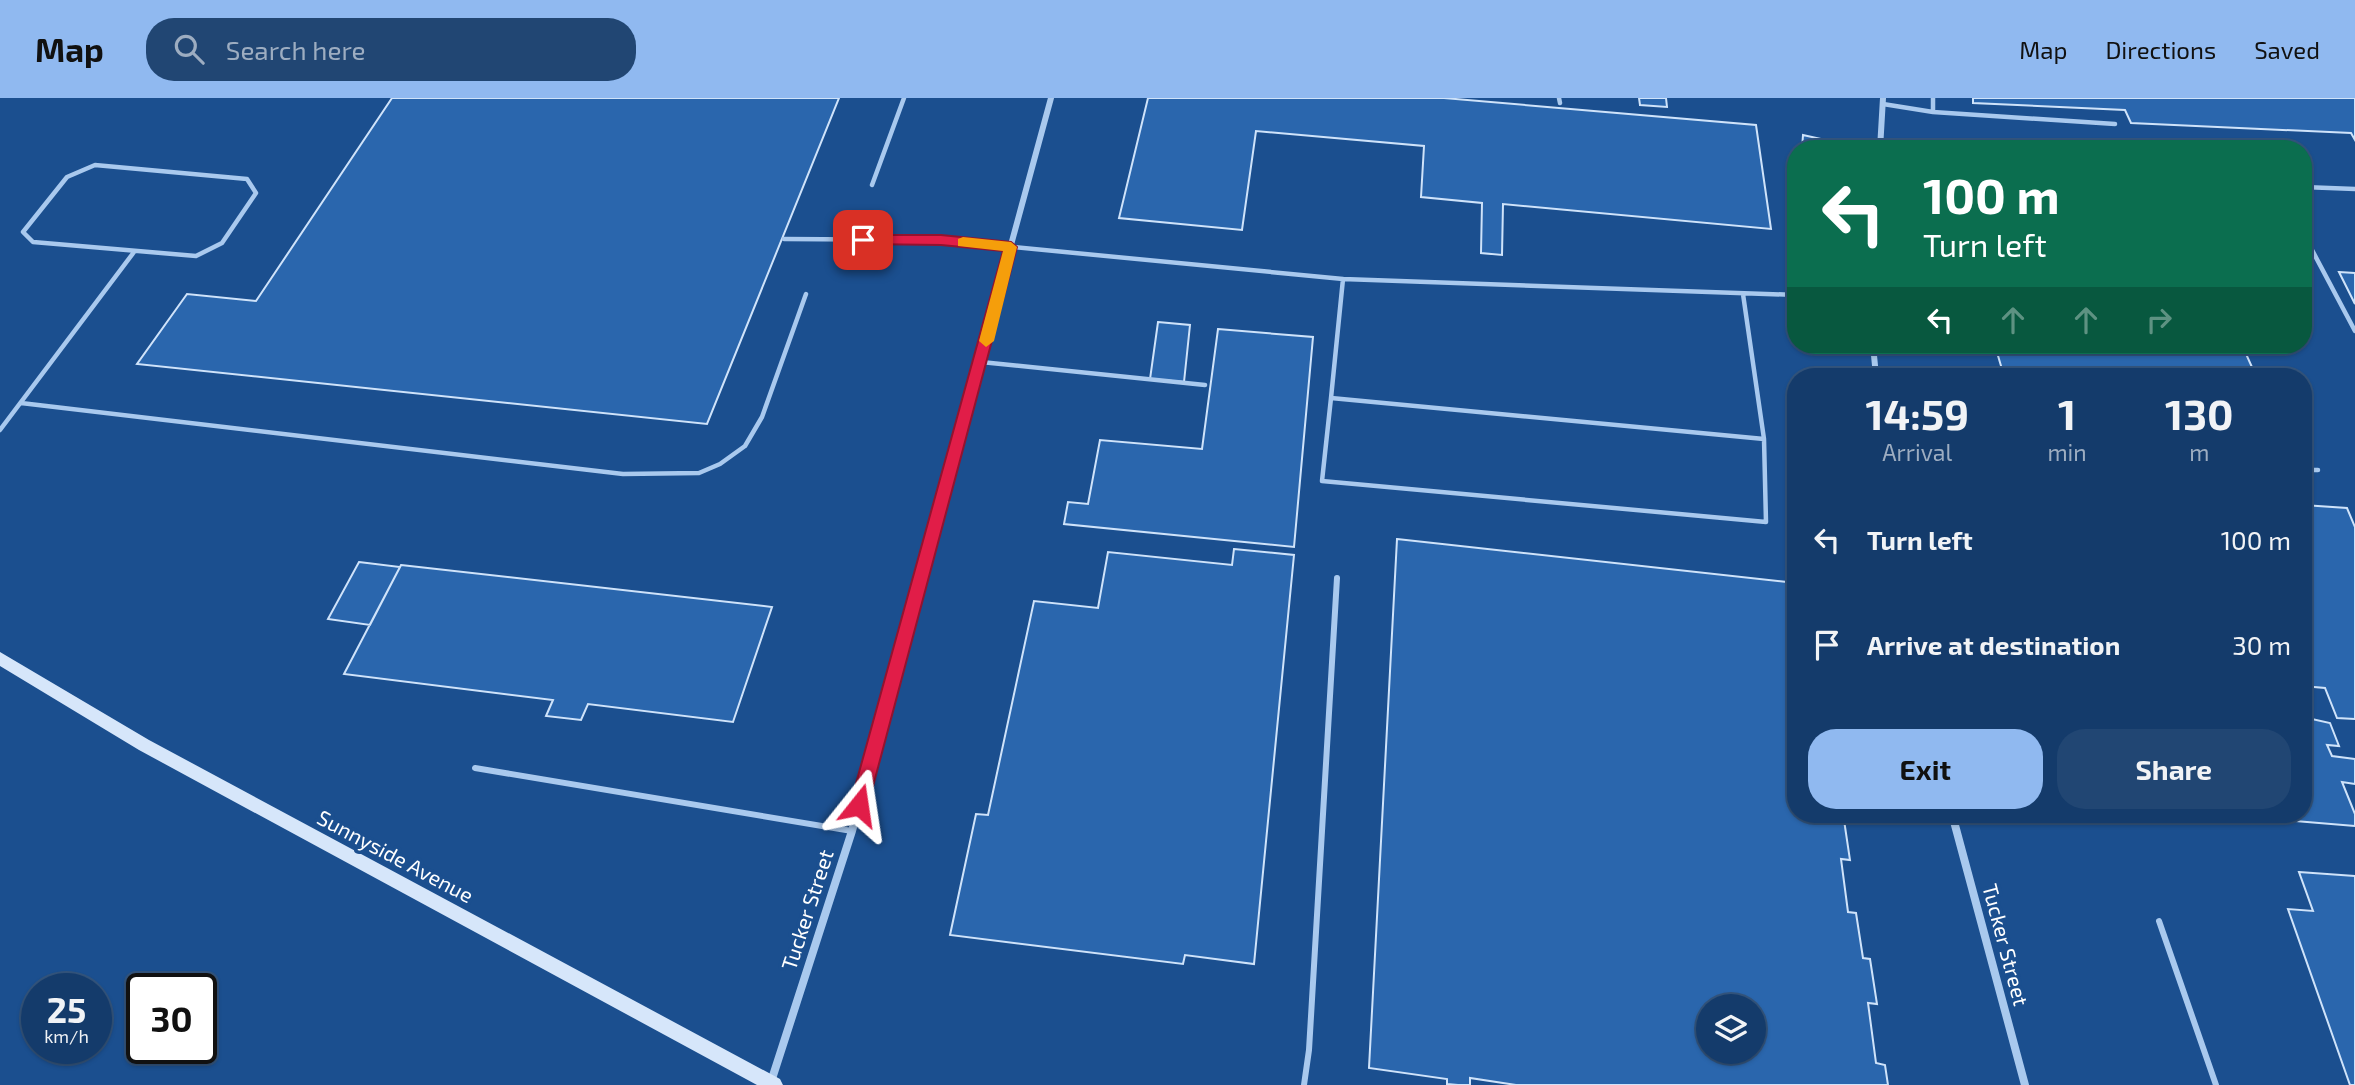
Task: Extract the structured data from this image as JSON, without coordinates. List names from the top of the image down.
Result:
{
  "streets": {
    "street": ["Sunnyside Avenue", "Tucker Street"]
  },
  "crossings": [
    ["Sunnyside Avenue", "Tucker Street"]
  ],
  "page": {
    "header": "Map",
    "search": "Search here",
    "nav": ["Map", "Directions", "Saved"],
    "turn": ["100 m", "Turn left"],
    "eta": [
      "14:59",
      "Arrival",
      "1",
      "min",
      "130",
      "m"
    ],
    "list": [
      {
        "name": "Turn left",
        "value": "100 m"
      },
      {
        "name": "Arrive at destination",
        "value": "30 m"
      }
    ],
    "buttons": ["Exit", "Share"],
    "speed": "25 km/h",
    "limit": "30"
  }
}
